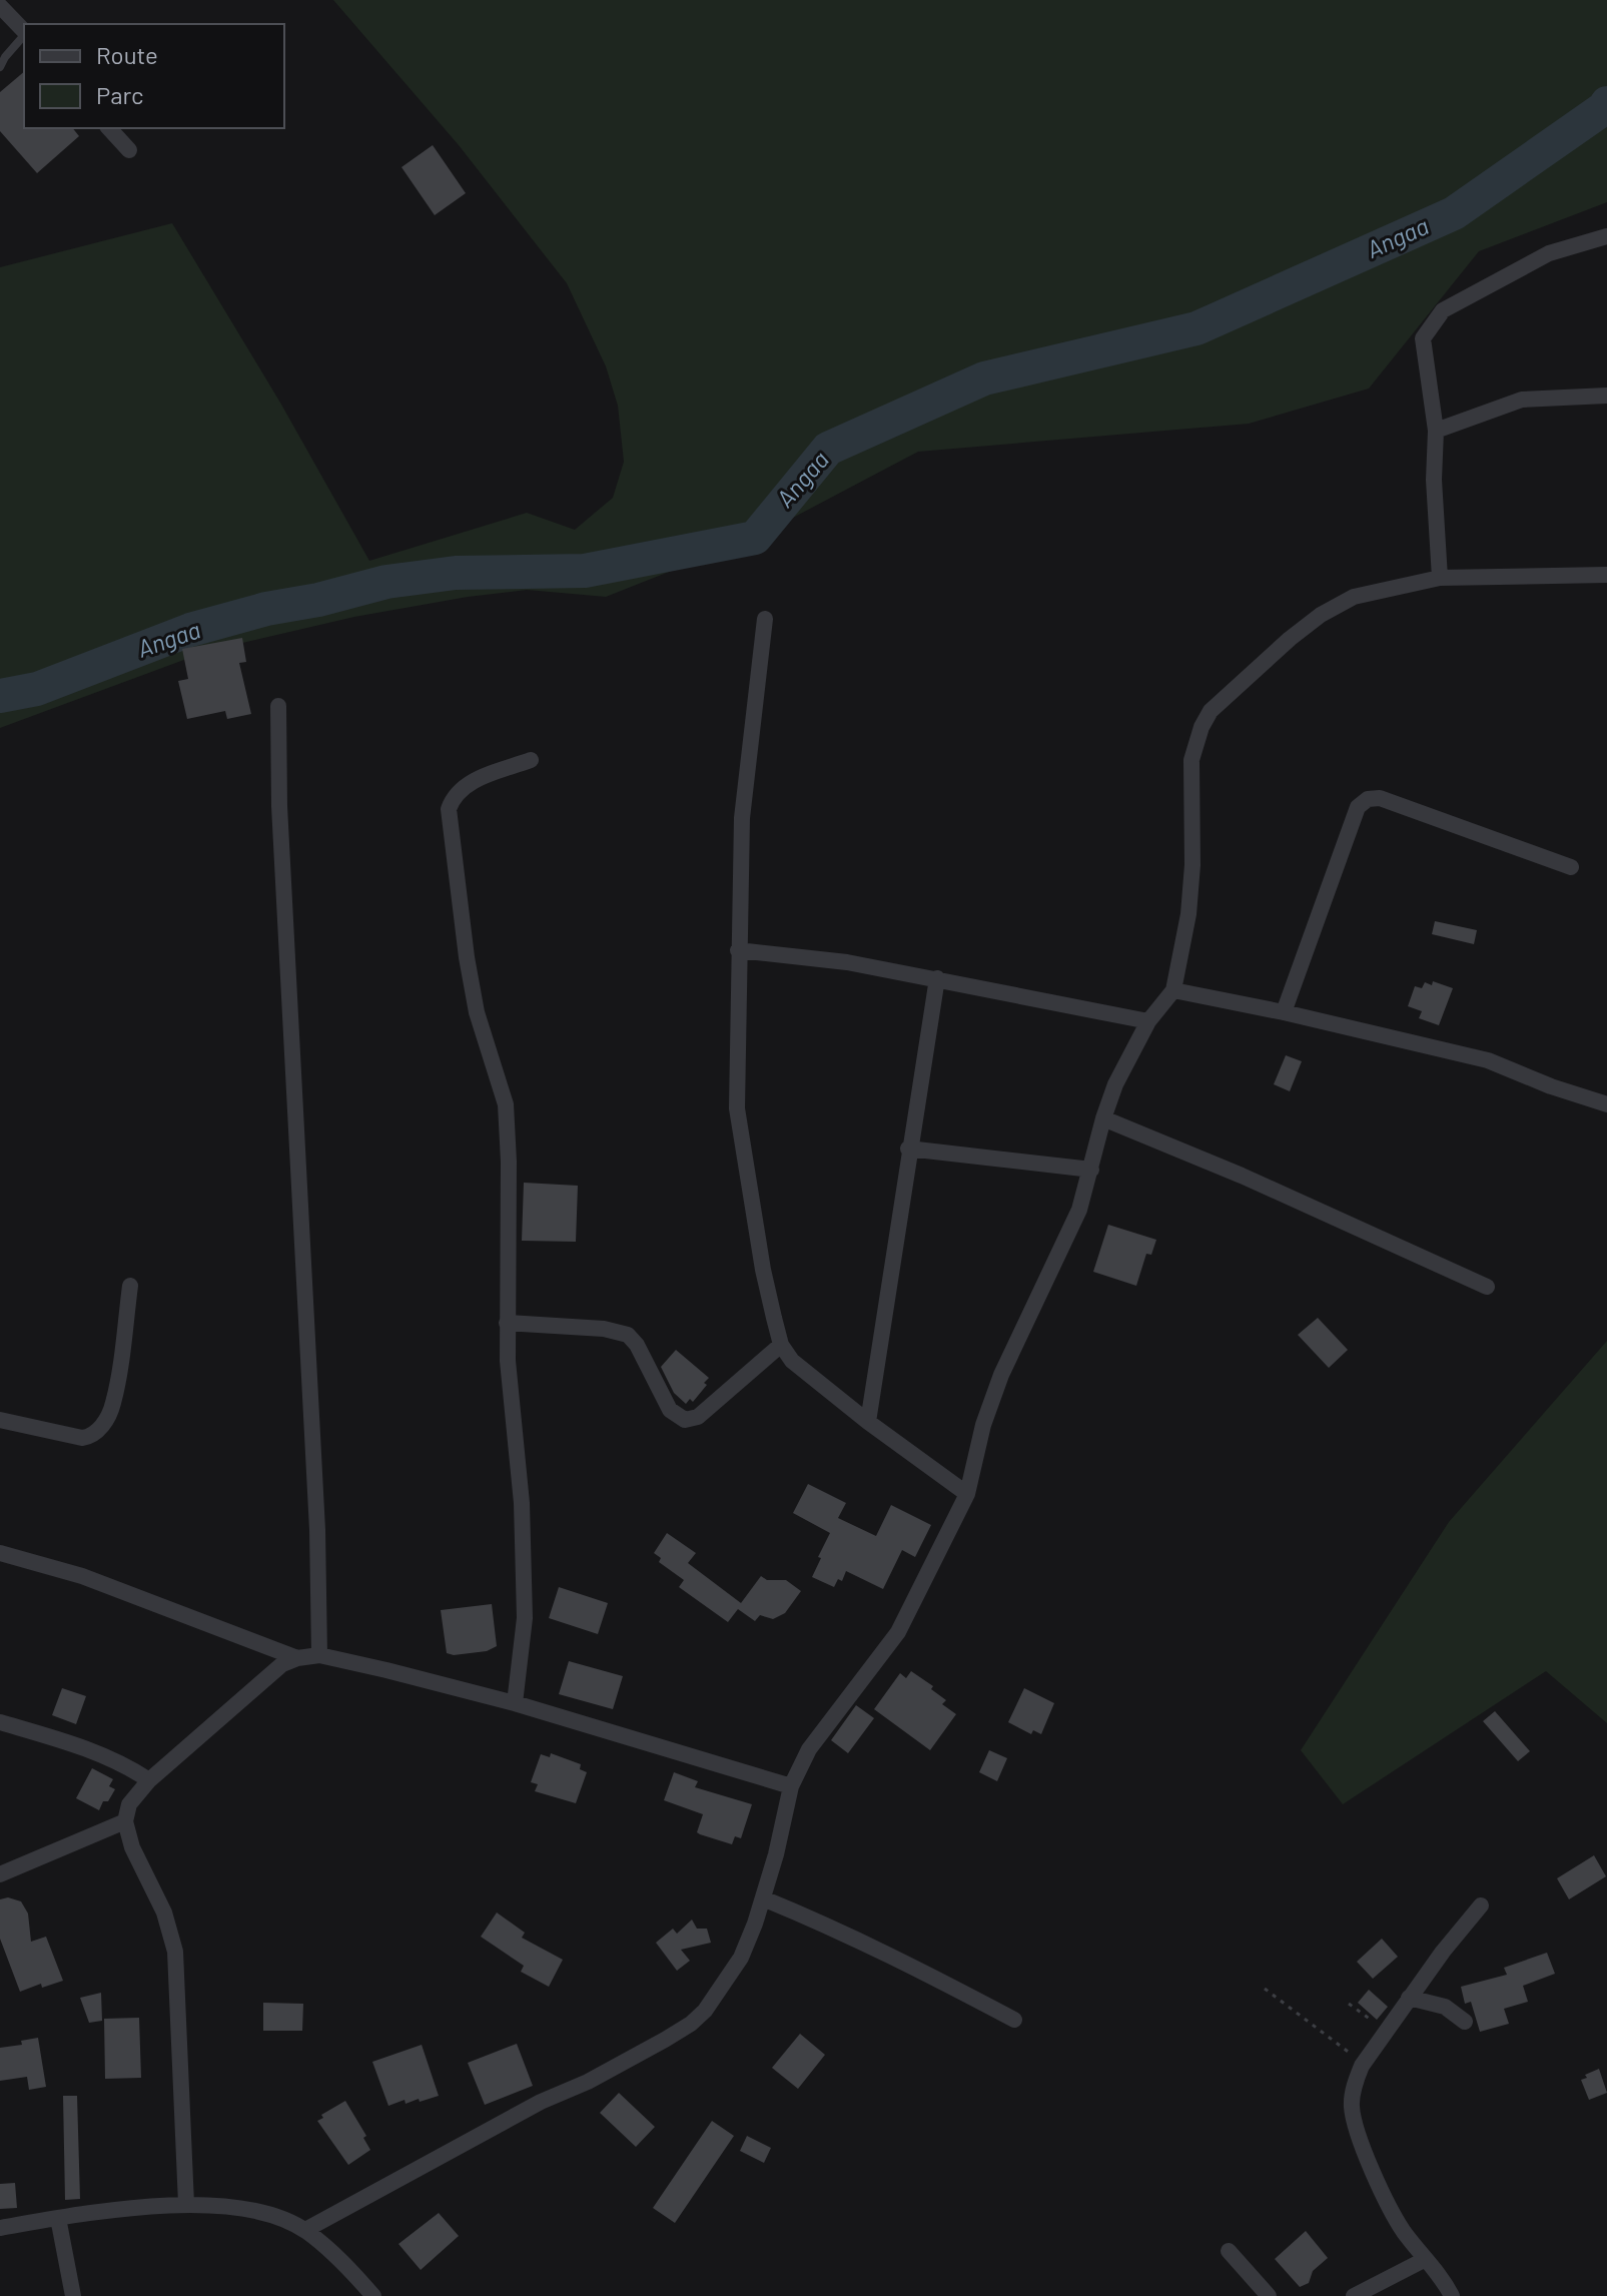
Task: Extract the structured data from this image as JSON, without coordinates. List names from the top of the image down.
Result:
{
  "water": ["Angaa"],
  "legend": ["Route", "Parc"]
}
